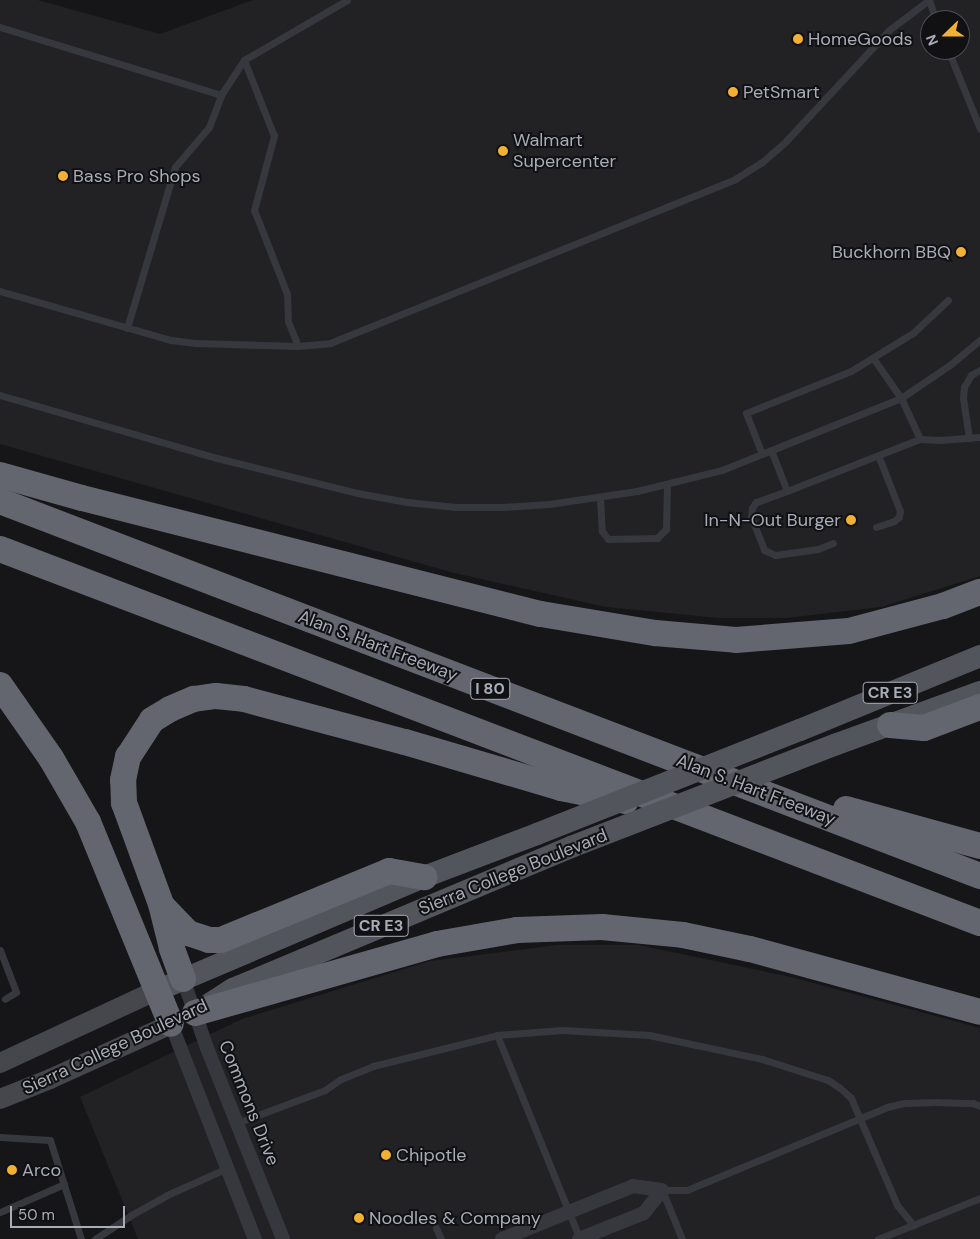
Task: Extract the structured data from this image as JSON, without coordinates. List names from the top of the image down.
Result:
{
  "streets": {
    "highway": ["Alan S. Hart Freeway", "I 80"],
    "main road": ["CR E3", "Sierra College Boulevard"],
    "street": ["Commons Drive"]
  },
  "crossings": [
    ["Sierra College Boulevard", "Commons Drive"]
  ],
  "places": [
    "HomeGoods",
    "PetSmart",
    "Walmart Supercenter",
    "Bass Pro Shops",
    "Buckhorn BBQ",
    "In-N-Out Burger",
    "Chipotle",
    "Arco",
    "Noodles & Company"
  ],
  "scale_bar": "50 m",
  "north": "left"
}
